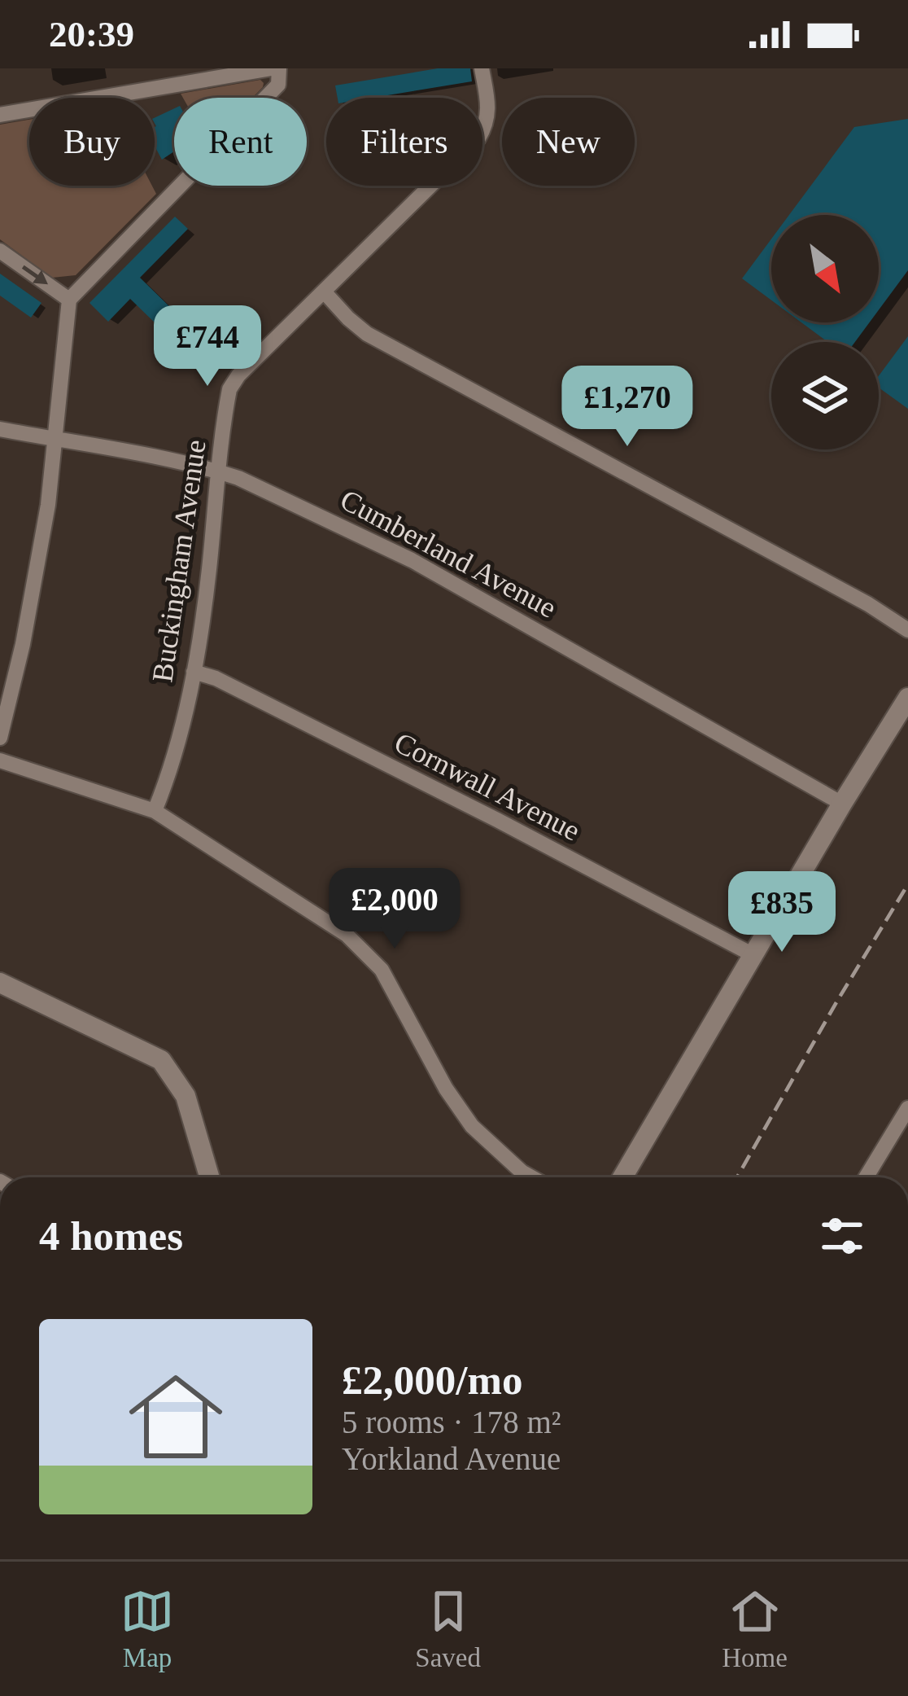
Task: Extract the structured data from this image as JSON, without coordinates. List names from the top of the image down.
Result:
{
  "streets": {
    "street": ["Cumberland Avenue", "Buckingham Avenue", "Cornwall Avenue"]
  },
  "crossings": [
    ["Cumberland Avenue", "Buckingham Avenue"],
    ["Buckingham Avenue", "Cornwall Avenue"]
  ],
  "north": "bottom right",
  "page": {
    "status": "20:39",
    "chip": [
      "Buy",
      "Rent",
      "Filters",
      "New"
    ],
    "price": [
      "£744",
      "£1,270",
      "£2,000",
      "£835"
    ],
    "heading": "4 homes",
    "list": [
      {
        "name": "£2,000/mo",
        "note": "5 rooms · 178 m² · Yorkland Avenue"
      }
    ],
    "tabs": ["Map", "Saved", "Home"]
  }
}
